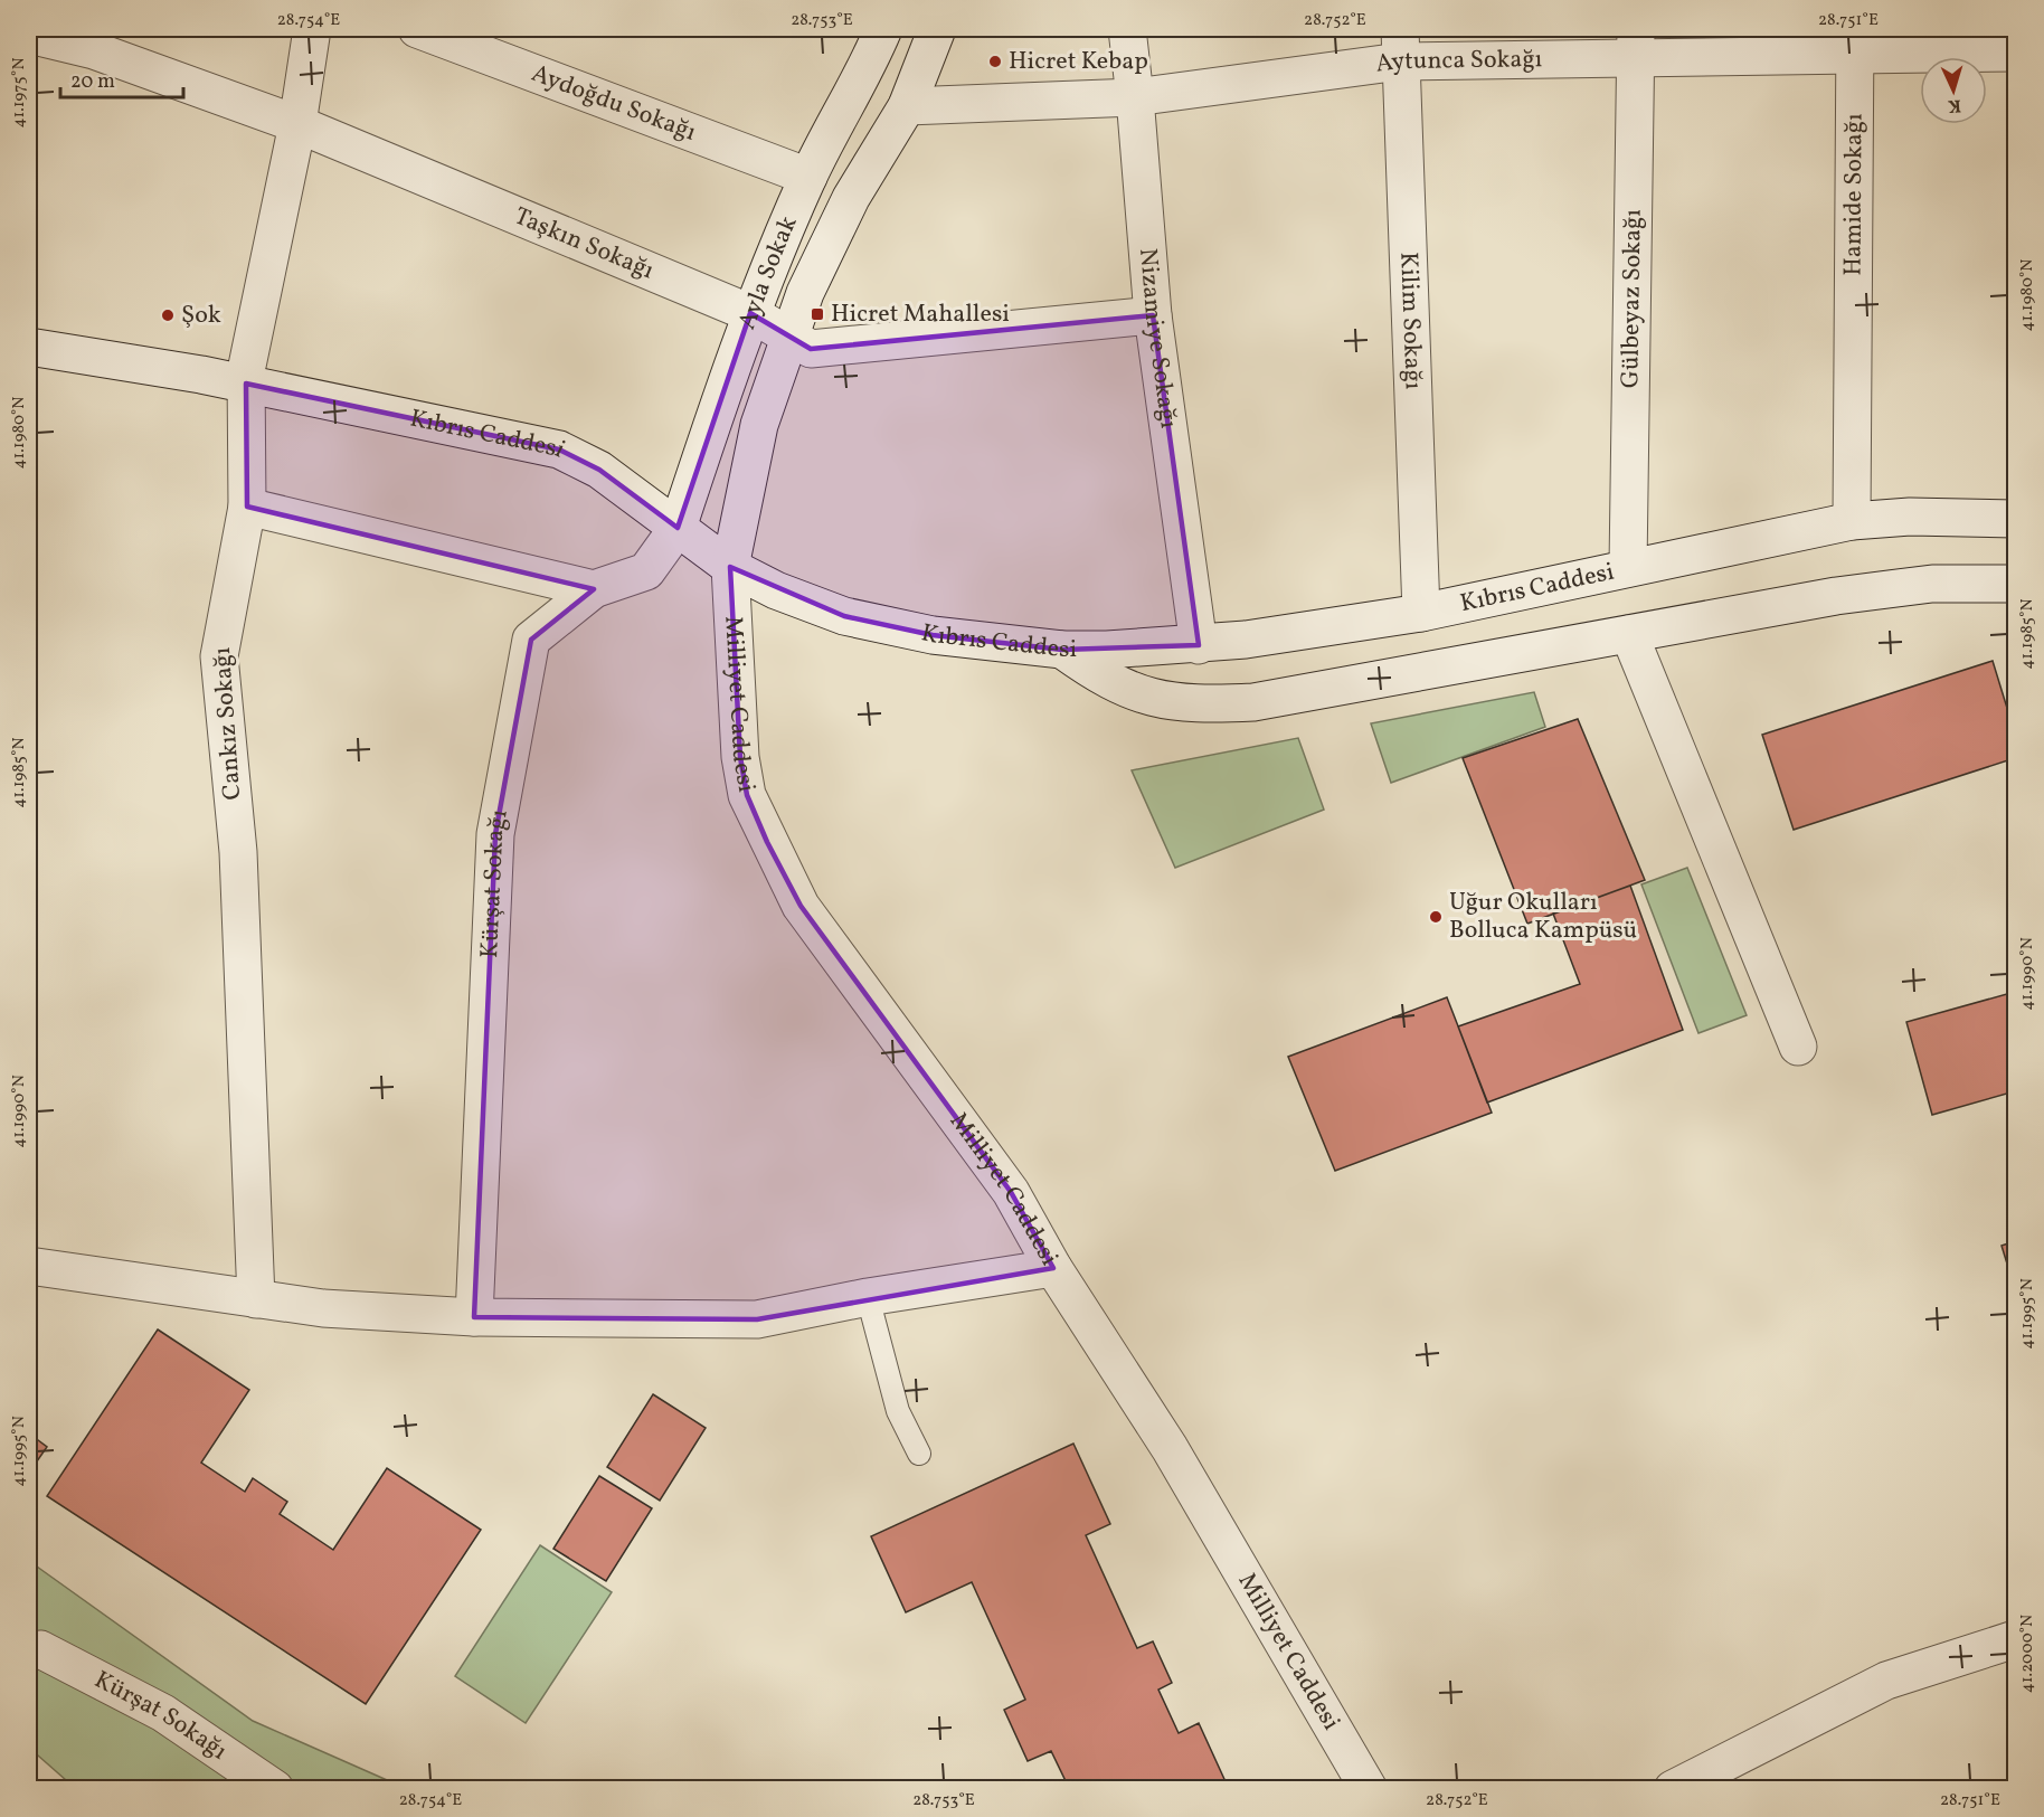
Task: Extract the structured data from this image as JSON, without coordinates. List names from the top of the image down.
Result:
{
  "streets": {
    "street": [
      "Aytunca Sokağı",
      "Aydoğdu Sokağı",
      "Hamide Sokağı",
      "Taşkın Sokağı",
      "Ayla Sokak",
      "Gülbeyaz Sokağı",
      "Kilim Sokağı",
      "Nizamiye Sokağı",
      "Kıbrıs Caddesi",
      "Milliyet Caddesi",
      "Cankız Sokağı",
      "Kürşat Sokağı"
    ]
  },
  "crossings": [
    ["Aytunca Sokağı", "Hamide Sokağı"],
    ["Aytunca Sokağı", "Gülbeyaz Sokağı"],
    ["Aytunca Sokağı", "Kilim Sokağı"],
    ["Aytunca Sokağı", "Nizamiye Sokağı"],
    ["Aytunca Sokağı", "Milliyet Caddesi"],
    ["Aydoğdu Sokağı", "Ayla Sokak"],
    ["Hamide Sokağı", "Kıbrıs Caddesi"],
    ["Taşkın Sokağı", "Ayla Sokak"],
    ["Taşkın Sokağı", "Nizamiye Sokağı"],
    ["Taşkın Sokağı", "Milliyet Caddesi"],
    ["Taşkın Sokağı", "Cankız Sokağı"],
    ["Ayla Sokak", "Kıbrıs Caddesi"],
    ["Ayla Sokak", "Kürşat Sokağı"],
    ["Gülbeyaz Sokağı", "Kıbrıs Caddesi"],
    ["Kilim Sokağı", "Kıbrıs Caddesi"],
    ["Nizamiye Sokağı", "Kıbrıs Caddesi"],
    ["Kıbrıs Caddesi", "Milliyet Caddesi"],
    ["Kıbrıs Caddesi", "Cankız Sokağı"],
    ["Kıbrıs Caddesi", "Kürşat Sokağı"]
  ],
  "places": {
    "other": ["Hicret Kebap", "Şok", "Uğur Okulları Bolluca Kampüsü"],
    "transit": ["Hicret Mahallesi"]
  },
  "scale_bar": "20 m",
  "north": "bottom",
  "coordinates": [
    "28.754°E",
    "28.753°E",
    "28.752°E",
    "28.751°E",
    "41.1975°N",
    "41.1980°N",
    "41.1985°N",
    "41.1990°N",
    "41.1995°N",
    "41.2000°N"
  ]
}
